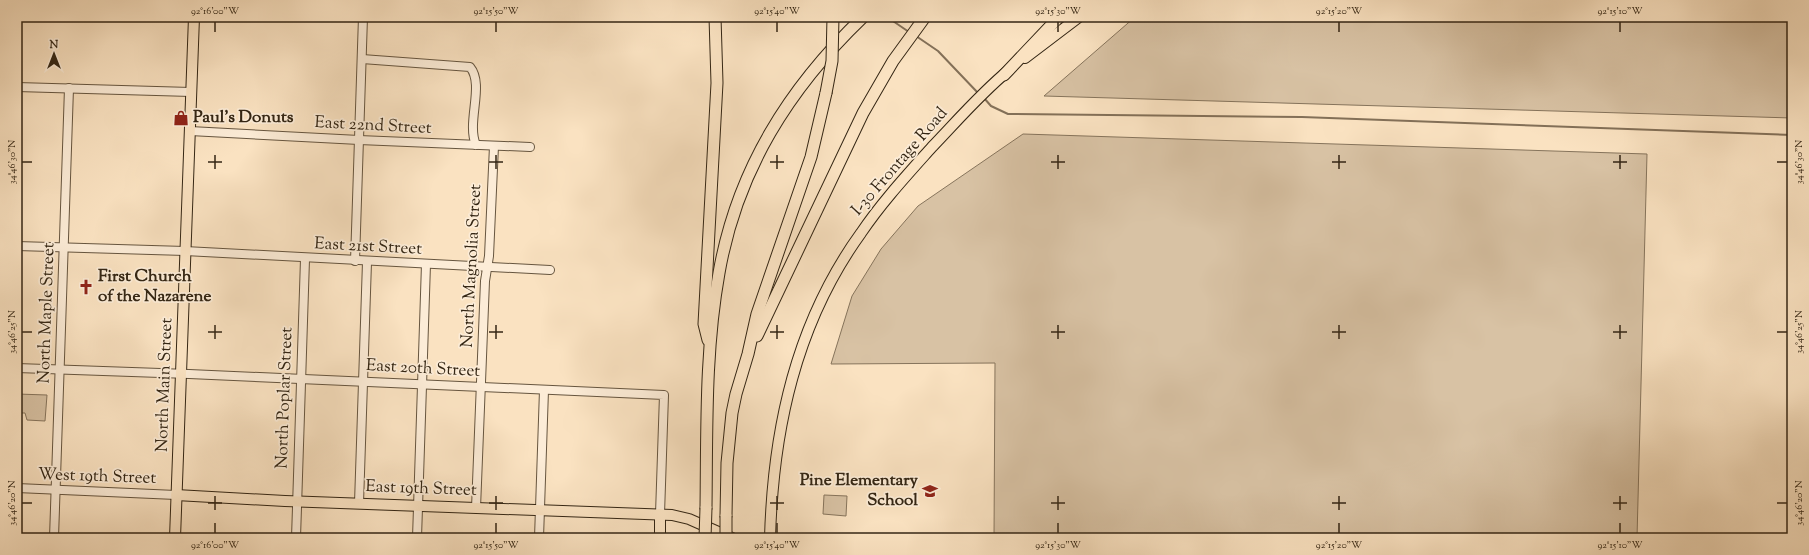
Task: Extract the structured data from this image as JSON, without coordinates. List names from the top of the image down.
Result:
{
  "streets": {
    "main road": ["I-30 Frontage Road", "North Main Street", "East 19th Street"],
    "street": [
      "East 22nd Street",
      "East 21st Street",
      "North Magnolia Street",
      "North Maple Street",
      "East 20th Street",
      "North Poplar Street",
      "West 19th Street"
    ]
  },
  "crossings": [
    ["East 22nd Street", "North Magnolia Street"],
    ["East 22nd Street", "North Main Street"],
    ["East 21st Street", "North Magnolia Street"],
    ["East 21st Street", "North Maple Street"],
    ["East 21st Street", "North Main Street"],
    ["East 21st Street", "North Poplar Street"],
    ["North Magnolia Street", "East 20th Street"],
    ["North Magnolia Street", "East 19th Street"],
    ["North Maple Street", "East 20th Street"],
    ["North Maple Street", "West 19th Street"],
    ["East 20th Street", "North Main Street"],
    ["East 20th Street", "North Poplar Street"],
    ["East 20th Street", "East 19th Street"],
    ["North Main Street", "West 19th Street"],
    ["North Main Street", "East 19th Street"],
    ["North Poplar Street", "East 19th Street"],
    ["West 19th Street", "East 19th Street"]
  ],
  "places": {
    "shop": ["Paul's Donuts"],
    "church": ["First Church of the Nazarene"],
    "school or university": ["Pine Elementary School"]
  },
  "north": "top",
  "coordinates": [
    "92°16'00\"W",
    "92°15'50\"W",
    "92°15'40\"W",
    "92°15'30\"W",
    "92°15'20\"W",
    "92°15'10\"W",
    "34°46'30\"N",
    "34°46'25\"N",
    "34°46'20\"N"
  ]
}
